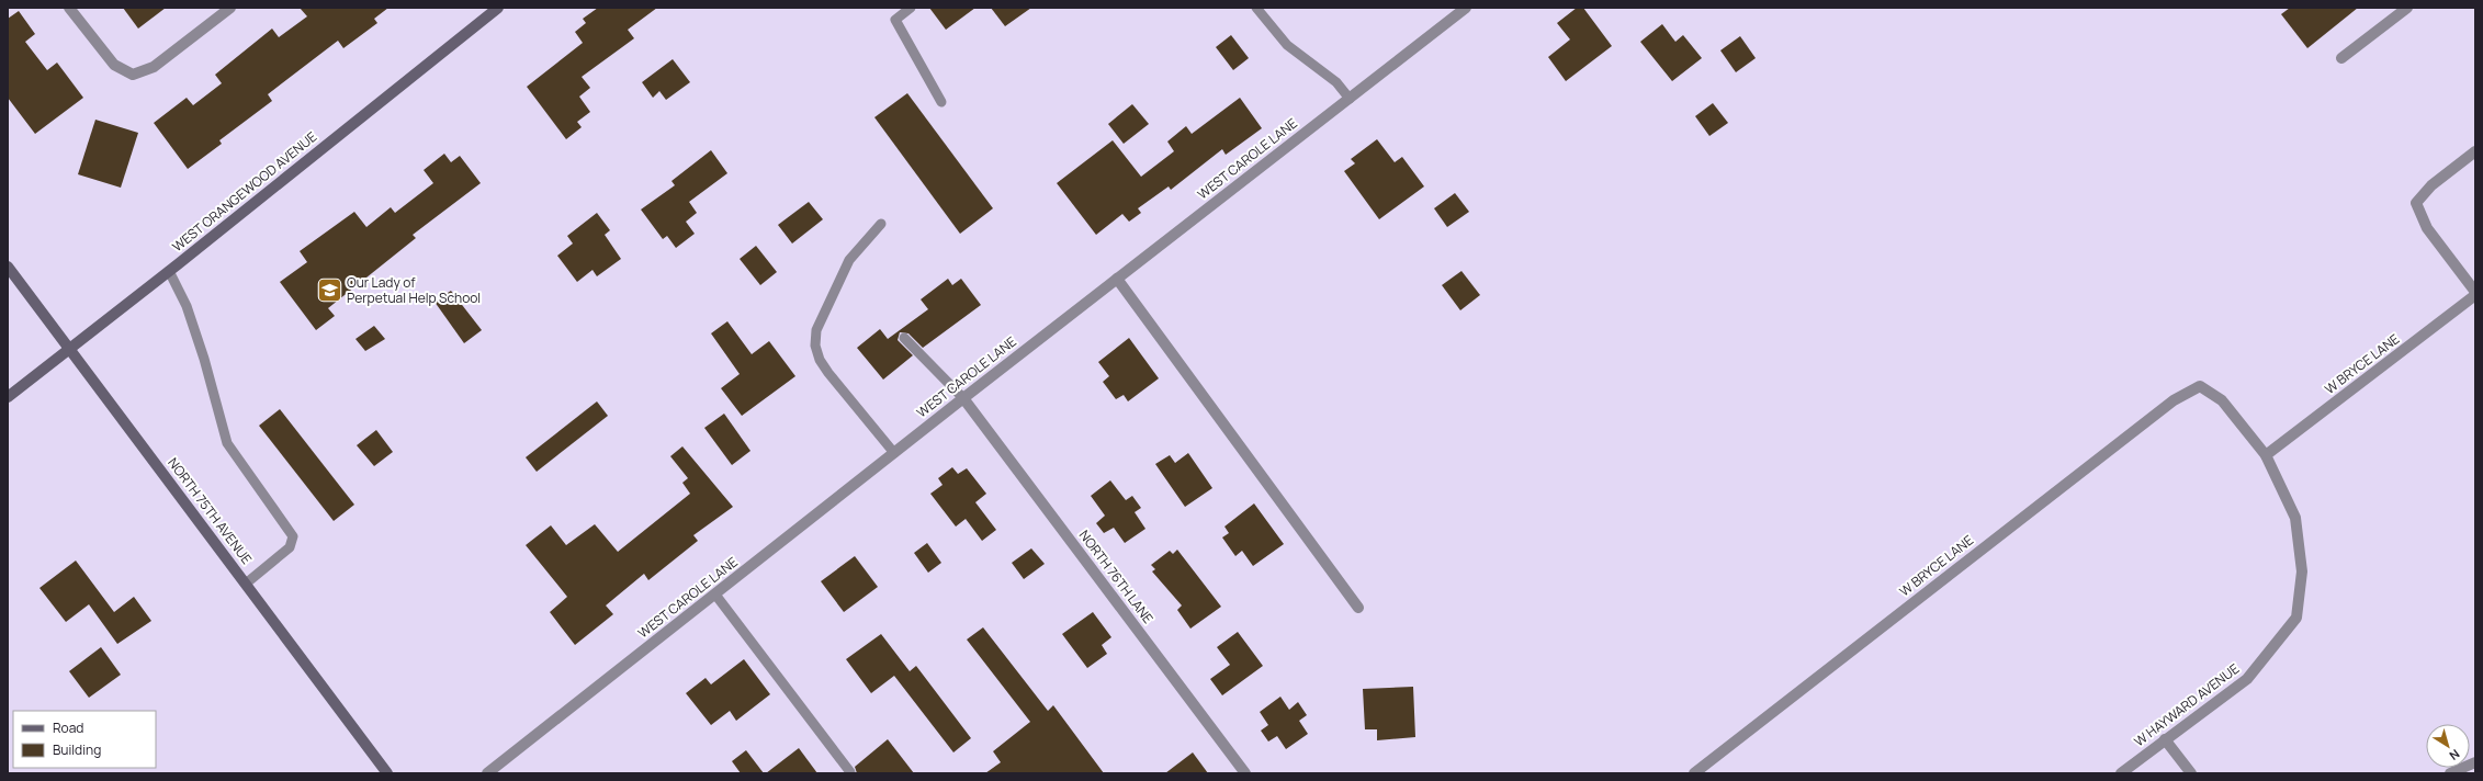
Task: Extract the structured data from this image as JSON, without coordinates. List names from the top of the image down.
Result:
{
  "streets": {
    "main road": ["WEST ORANGEWOOD AVENUE", "NORTH 75TH AVENUE"],
    "street": [
      "WEST CAROLE LANE",
      "W BRYCE LANE",
      "NORTH 76TH LANE",
      "W HAYWARD AVENUE"
    ]
  },
  "crossings": [
    ["WEST CAROLE LANE", "NORTH 76TH LANE"],
    ["WEST ORANGEWOOD AVENUE", "NORTH 75TH AVENUE"],
    ["W BRYCE LANE", "W HAYWARD AVENUE"]
  ],
  "places": {
    "school or university": ["Our Lady of Perpetual Help School"]
  },
  "legend": ["Road", "Building"],
  "north": "bottom right"
}
